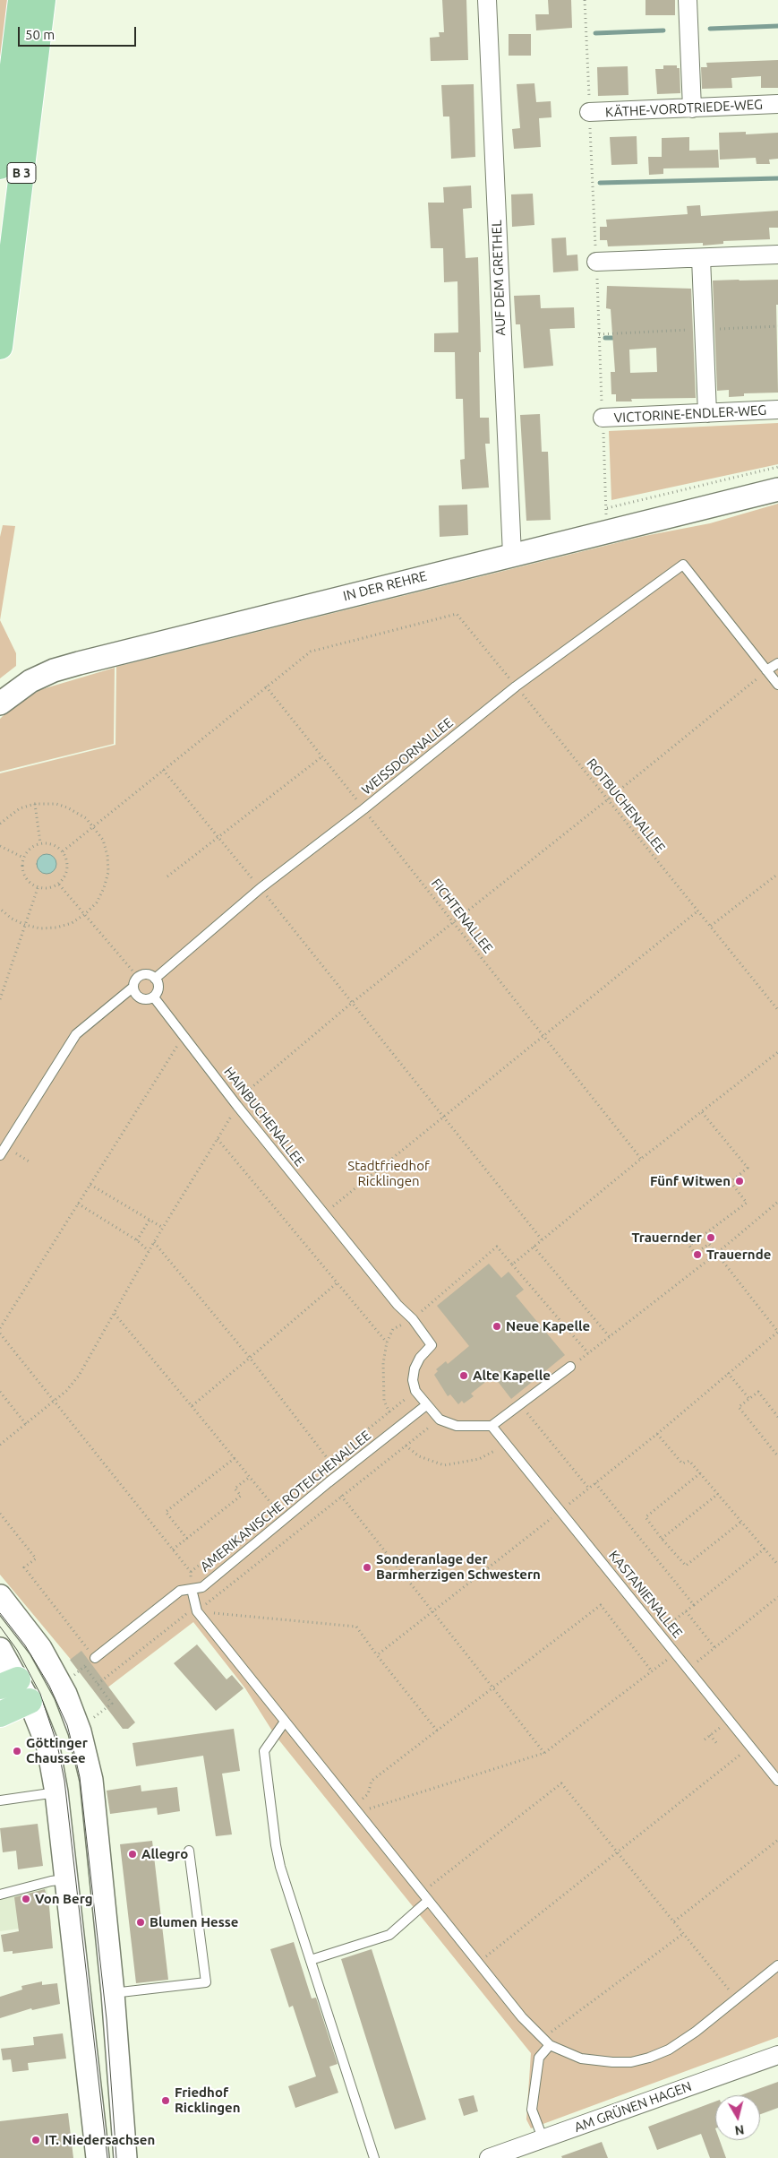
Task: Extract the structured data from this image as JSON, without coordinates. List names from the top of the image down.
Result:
{
  "streets": {
    "highway": ["B 3"],
    "street": [
      "KÄTHE-VORDTRIEDE-WEG",
      "AUF DEM GRETHEL",
      "VICTORINE-ENDLER-WEG",
      "IN DER REHRE",
      "AM GRÜNEN HAGEN"
    ],
    "lane": [
      "WEISSDORNALLEE",
      "HAINBUCHENALLEE",
      "AMERIKANISCHE ROTEICHENALLEE",
      "KASTANIENALLEE"
    ],
    "path": ["ROTBUCHENALLEE", "FICHTENALLEE"]
  },
  "crossings": [
    ["AUF DEM GRETHEL", "IN DER REHRE"],
    ["WEISSDORNALLEE", "ROTBUCHENALLEE"],
    ["WEISSDORNALLEE", "FICHTENALLEE"],
    ["WEISSDORNALLEE", "HAINBUCHENALLEE"],
    ["ROTBUCHENALLEE", "FICHTENALLEE"]
  ],
  "parks": ["Stadtfriedhof Ricklingen"],
  "places": [
    "Fünf Witwen",
    "Trauernder",
    "Trauernde",
    "Neue Kapelle",
    "Alte Kapelle",
    "Sonderanlage der Barmherzigen Schwestern",
    "Göttinger Chaussee",
    "Allegro",
    "Von Berg",
    "Blumen Hesse",
    "Friedhof Ricklingen",
    "IT. Niedersachsen"
  ],
  "scale_bar": "50 m",
  "north": "bottom"
}
